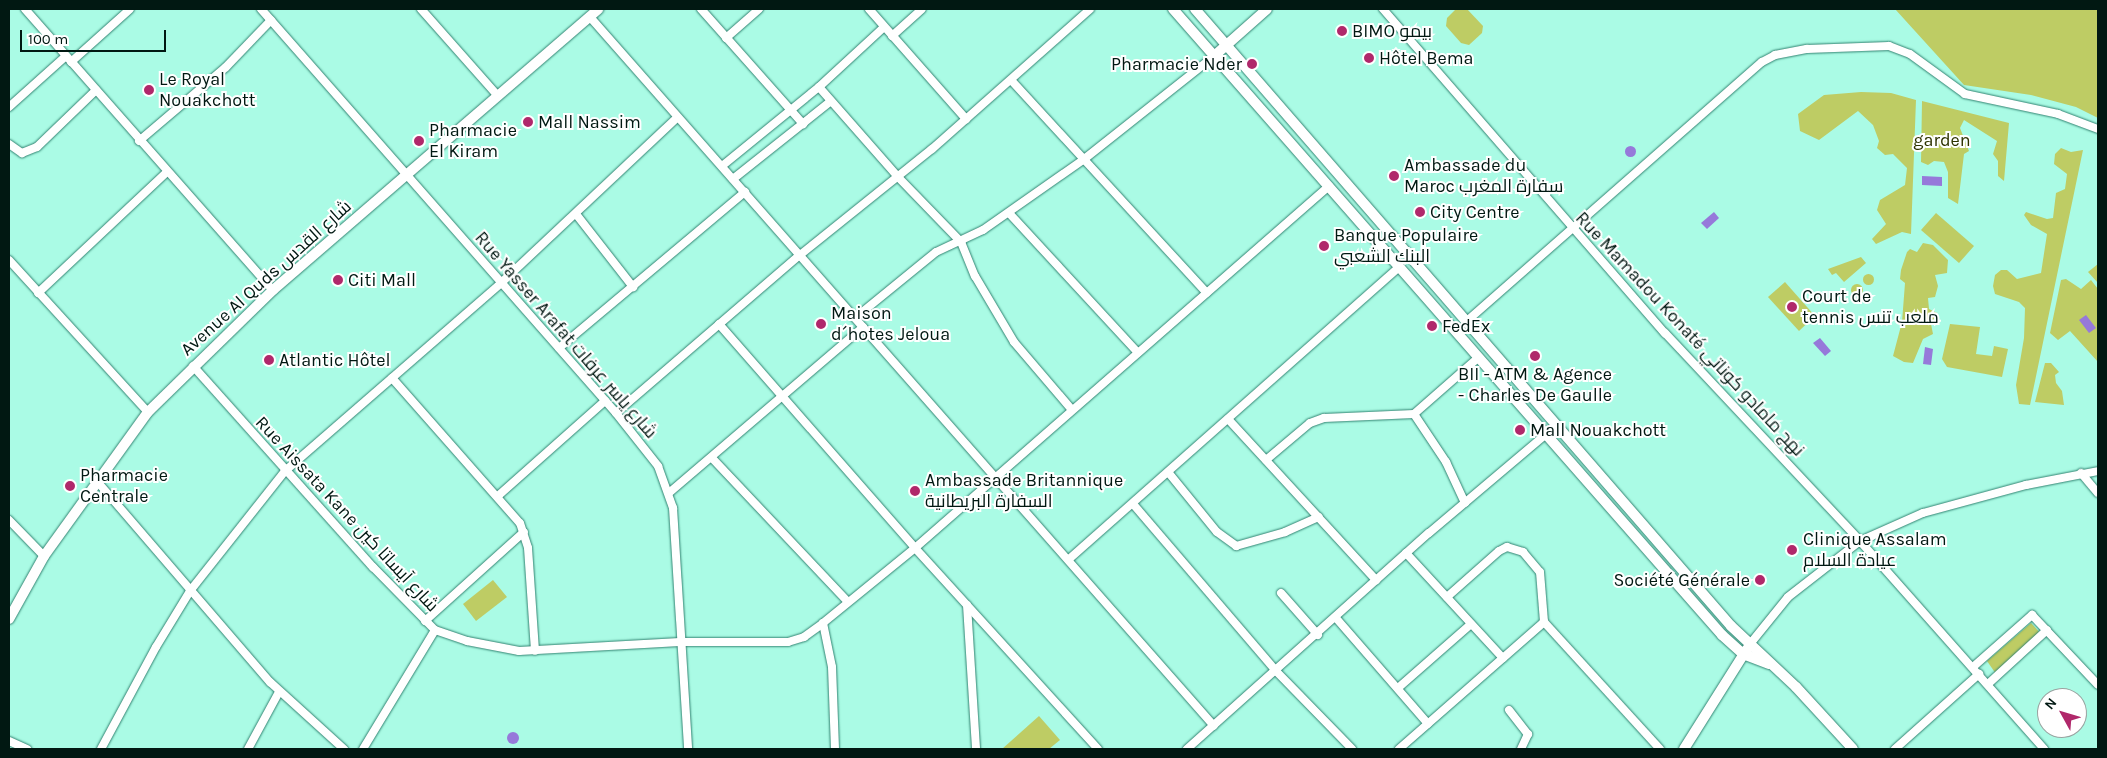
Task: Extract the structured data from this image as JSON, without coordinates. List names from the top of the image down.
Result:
{
  "streets": {
    "street": [
      "Avenue Al Quds شارع القدس",
      "Rue Mamadou Konaté نهج مامادو كوناتي",
      "Rue Yasser Arafat شارع ياسر عرفات",
      "Rue Aissata Kane شارع آيساتا كين"
    ]
  },
  "crossings": [
    ["Avenue Al Quds شارع القدس", "Rue Yasser Arafat شارع ياسر عرفات"],
    ["Avenue Al Quds شارع القدس", "Rue Aissata Kane شارع آيساتا كين"],
    ["Rue Yasser Arafat شارع ياسر عرفات", "Rue Aissata Kane شارع آيساتا كين"]
  ],
  "parks": ["garden"],
  "places": [
    "BIMO بيمو",
    "Hôtel Bema",
    "Pharmacie Nder",
    "Le Royal Nouakchott",
    "Mall Nassim",
    "Pharmacie El Kiram",
    "Ambassade du Maroc سفارة المغرب",
    "City Centre",
    "Banque Populaire البنك الشعبي",
    "Citi Mall",
    "Court de tennis ملعب تنس",
    "Maison d´hotes Jeloua",
    "FedEx",
    "BII - ATM & Agence - Charles De Gaulle",
    "Atlantic Hôtel",
    "Mall Nouakchott",
    "Pharmacie Centrale",
    "Ambassade Britannique السفارة البريطانية",
    "Clinique Assalam عيادة السلام",
    "Société Générale"
  ],
  "scale_bar": "100 m",
  "north": "top left"
}
